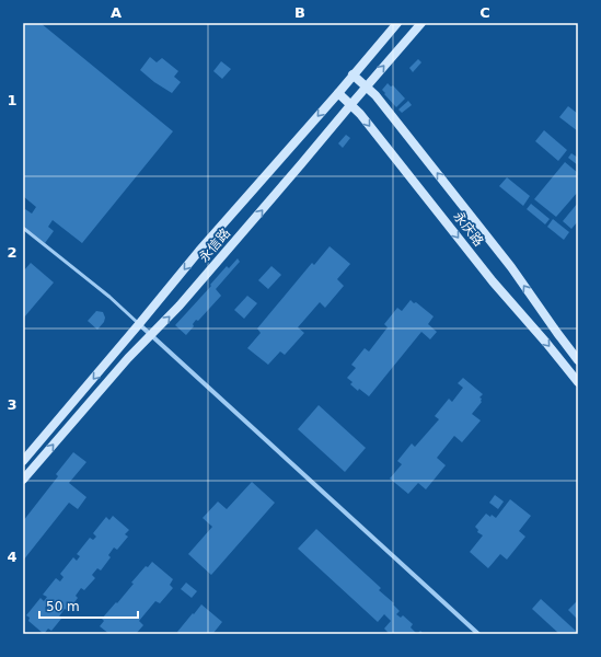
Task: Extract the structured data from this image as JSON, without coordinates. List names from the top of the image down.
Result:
{
  "streets": {
    "street": ["永庆路", "永信路"]
  },
  "crossings": [
    ["永庆路", "永信路"]
  ],
  "scale_bar": "50 m",
  "grid": {
    "columns": ["A", "B", "C"],
    "rows": [
      "1",
      "2",
      "3",
      "4"
    ]
  }
}
